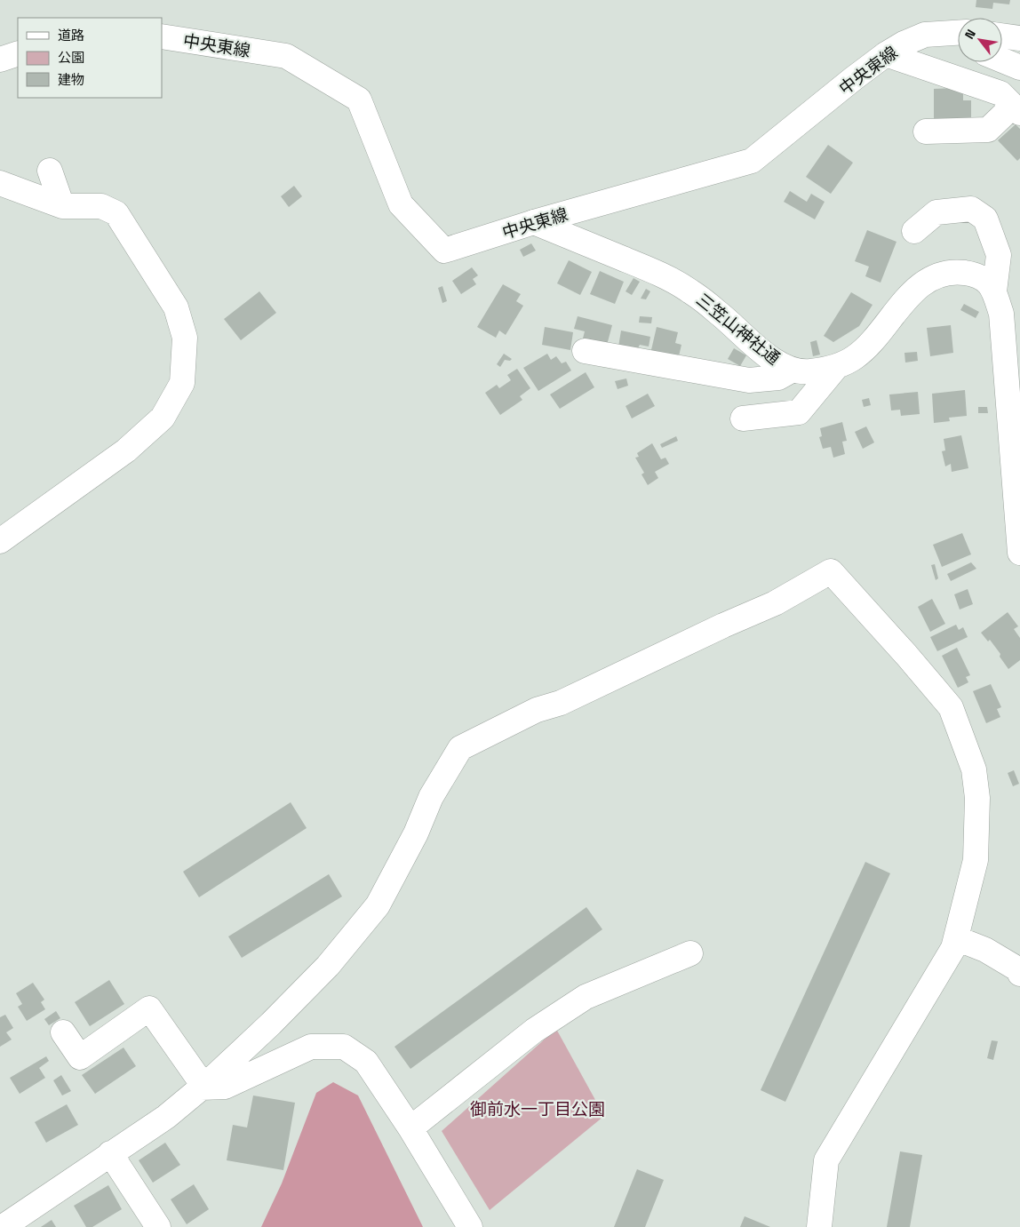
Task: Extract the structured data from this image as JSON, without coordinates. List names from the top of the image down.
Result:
{
  "streets": {
    "street": ["中央東線", "三笠山神社通"]
  },
  "crossings": [
    ["中央東線", "三笠山神社通"]
  ],
  "parks": ["御前水一丁目公園"],
  "legend": ["道路", "公園", "建物"],
  "north": "top left"
}
